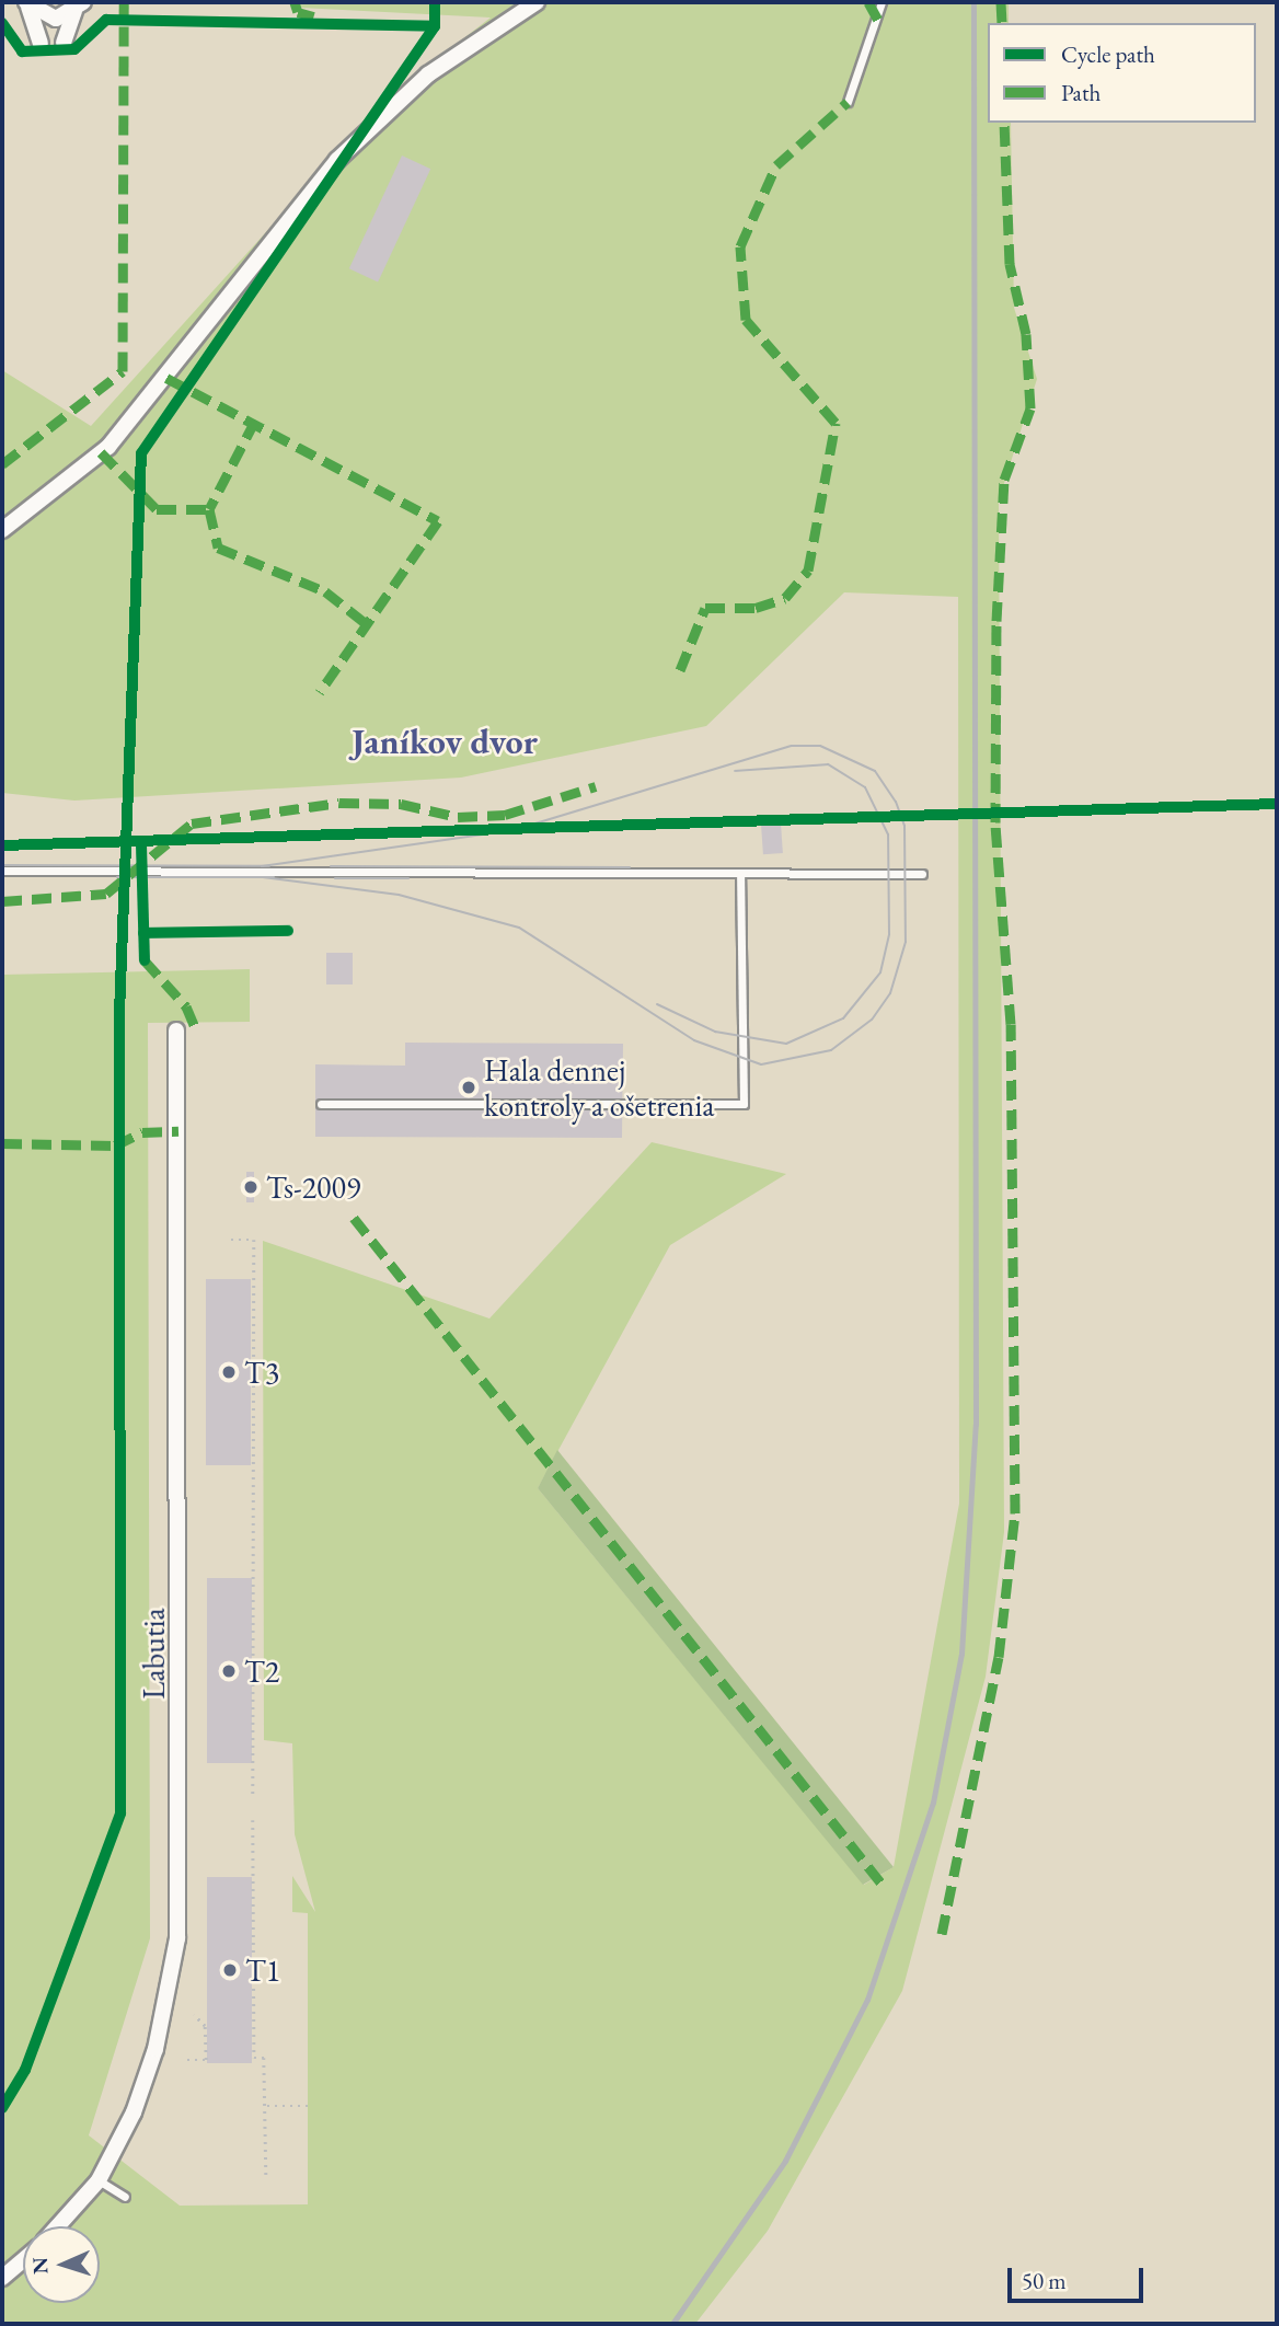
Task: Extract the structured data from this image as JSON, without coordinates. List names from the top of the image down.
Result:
{
  "streets": {
    "street": ["Labutia"]
  },
  "districts": ["Janíkov dvor"],
  "places": [
    "Hala dennej kontroly a ošetrenia",
    "Ts-2009",
    "T3",
    "T2",
    "T1"
  ],
  "legend": ["Cycle path", "Path"],
  "scale_bar": "50 m",
  "north": "left"
}
